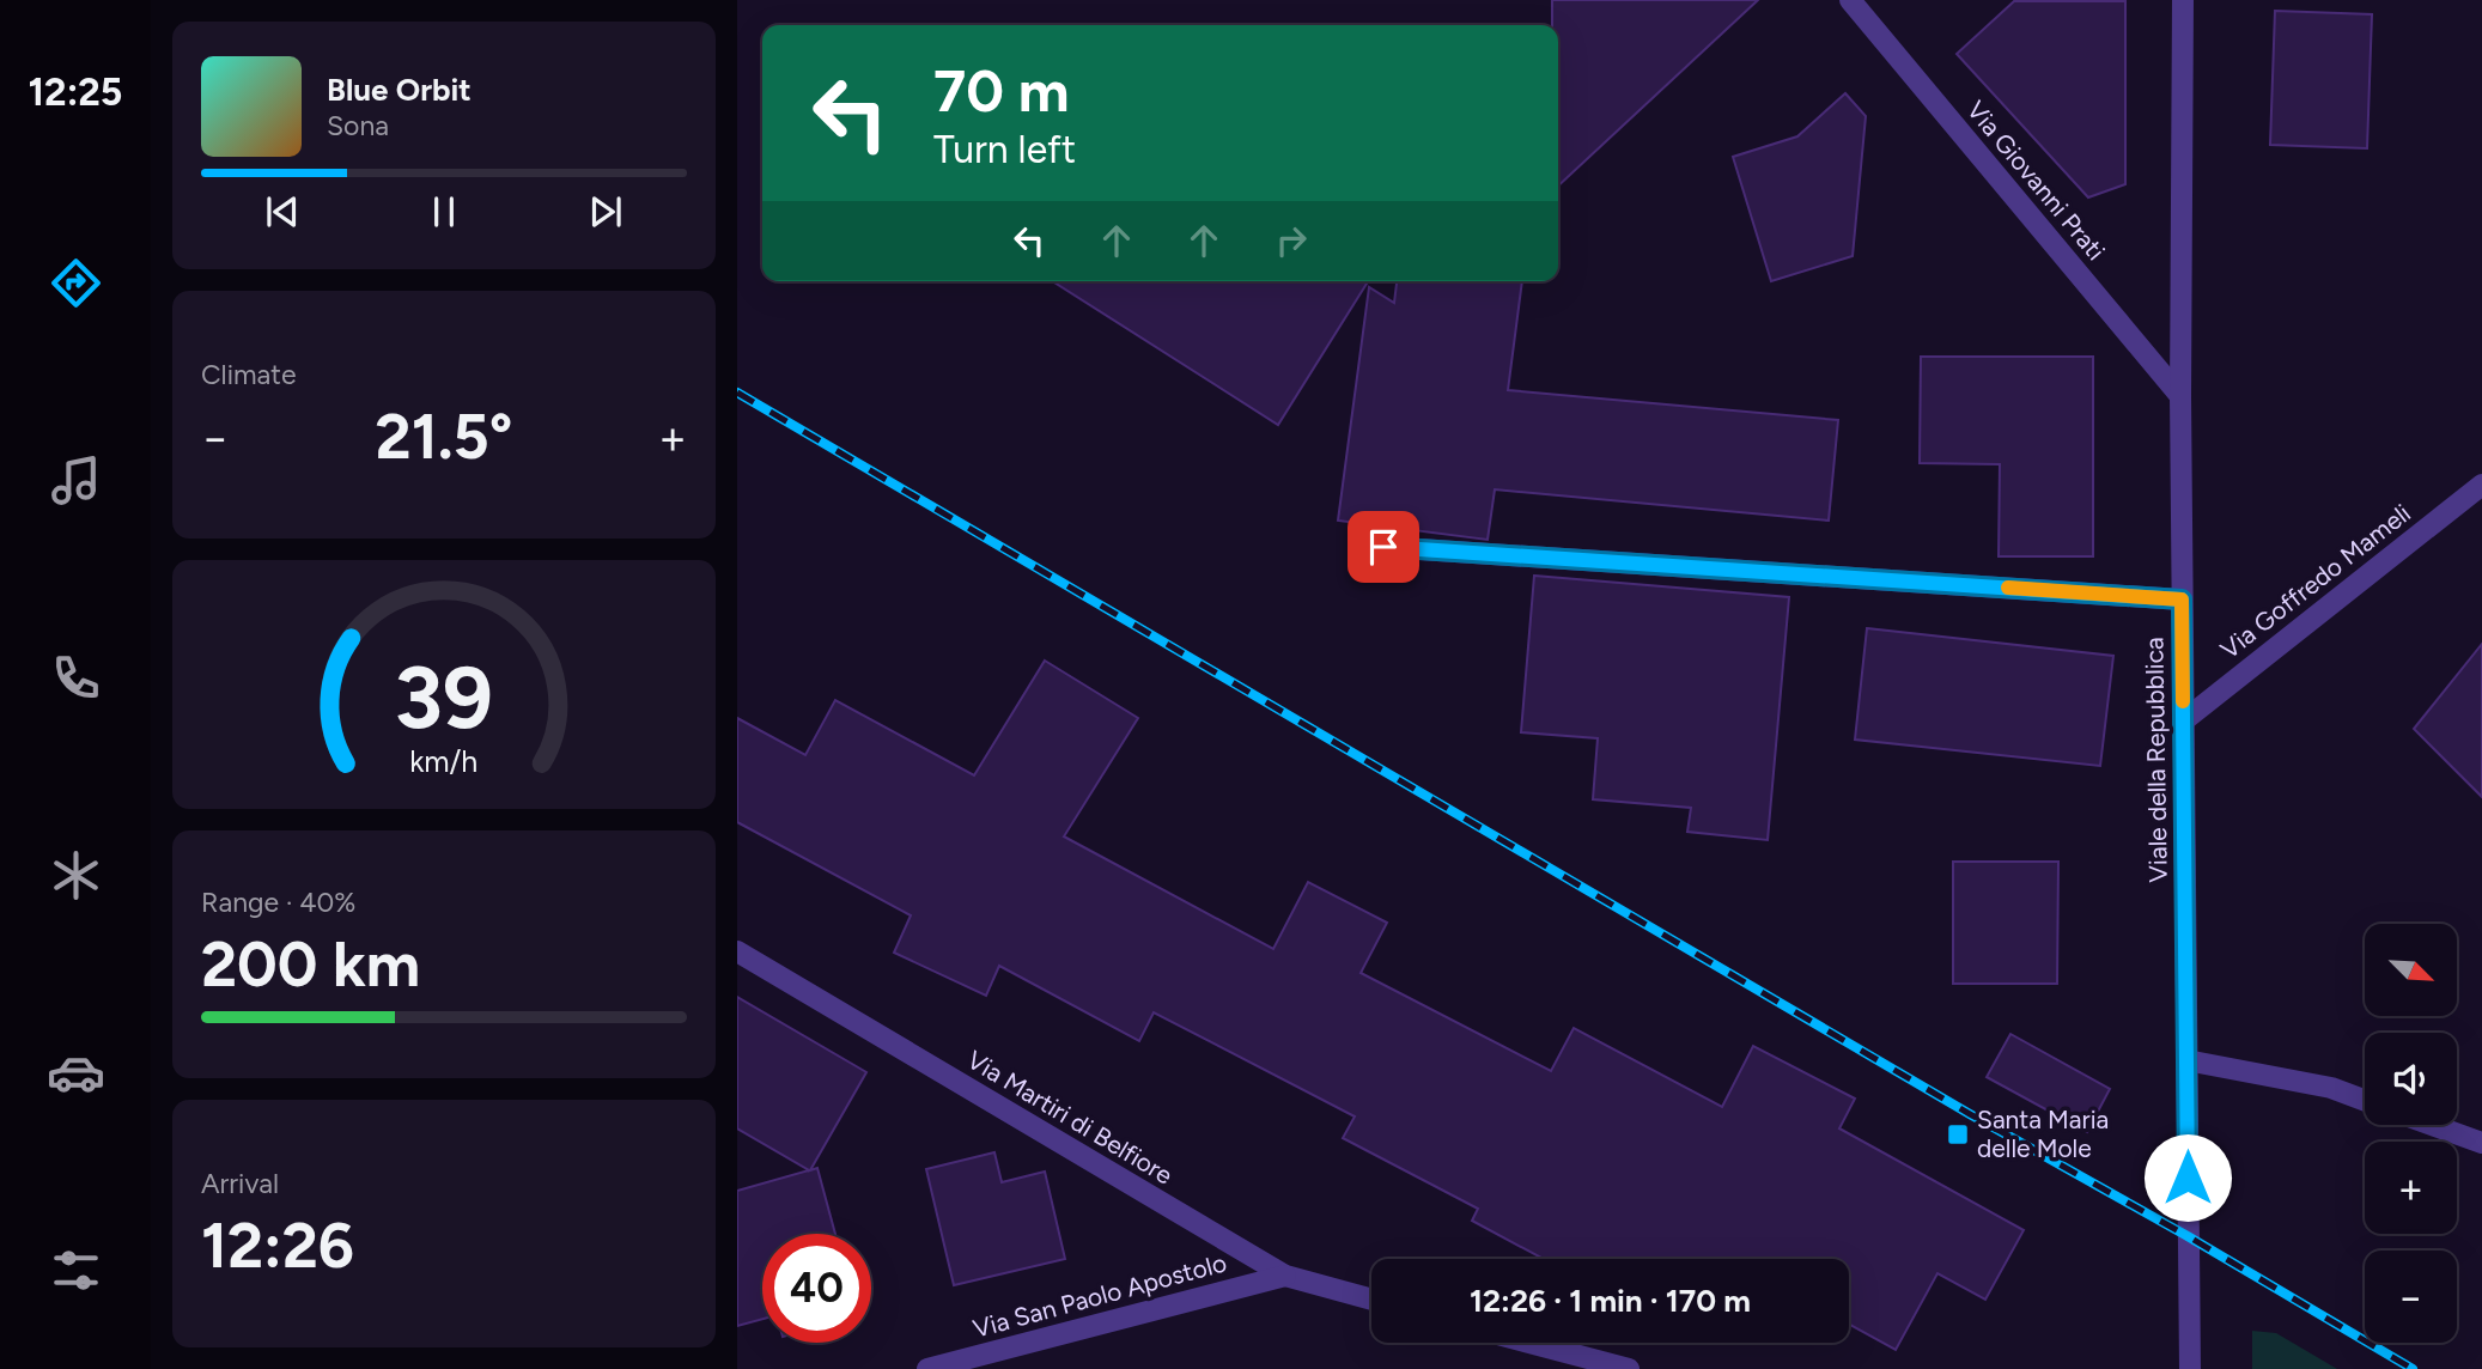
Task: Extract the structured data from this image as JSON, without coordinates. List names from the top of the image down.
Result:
{
  "streets": {
    "street": [
      "Via Giovanni Prati",
      "Via Goffredo Mameli",
      "Viale della Repubblica",
      "Via Martiri di Belfiore",
      "Via San Paolo Apostolo"
    ]
  },
  "crossings": [
    ["Via Giovanni Prati", "Viale della Repubblica"],
    ["Via Goffredo Mameli", "Viale della Repubblica"],
    ["Via Martiri di Belfiore", "Via San Paolo Apostolo"]
  ],
  "places": {
    "transit": ["Santa Maria delle Mole"]
  },
  "north": "bottom right",
  "page": {
    "tabs": "12:25",
    "turn": ["70 m", "Turn left"],
    "song": ["Blue Orbit", "Sona"],
    "tile": [
      "Climate",
      ["Range · 40%", "200 km"],
      ["Arrival", "12:26"]
    ],
    "heat": ["−", "21.5°", "+"],
    "map_buttons": ["+", "−"],
    "limit": "40",
    "trip": "12:26 · 1 min · 170 m",
    "gauge": ["39", "km/h"]
  }
}
